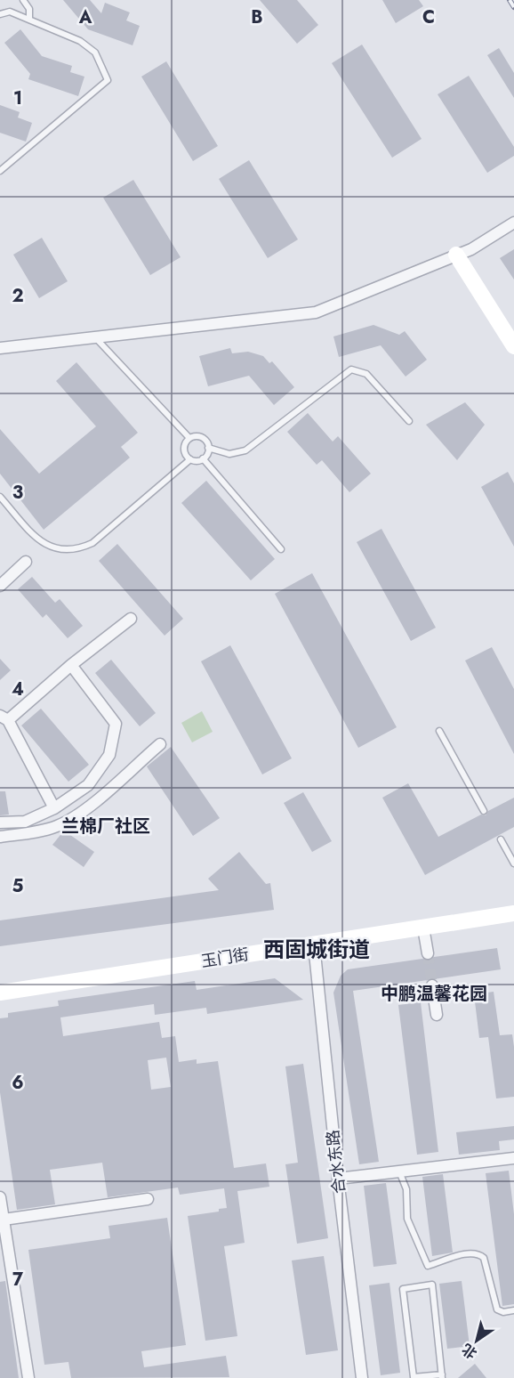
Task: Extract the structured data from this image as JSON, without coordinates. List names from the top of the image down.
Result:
{
  "streets": {
    "street": ["玉门街", "合水东路"]
  },
  "crossings": [
    ["玉门街", "合水东路"]
  ],
  "districts": ["兰棉厂社区", "西固城街道", "中鹏温馨花园"],
  "north": "bottom left",
  "grid": {
    "columns": ["A", "B", "C"],
    "rows": [
      "1",
      "2",
      "3",
      "4",
      "5",
      "6",
      "7"
    ]
  }
}
